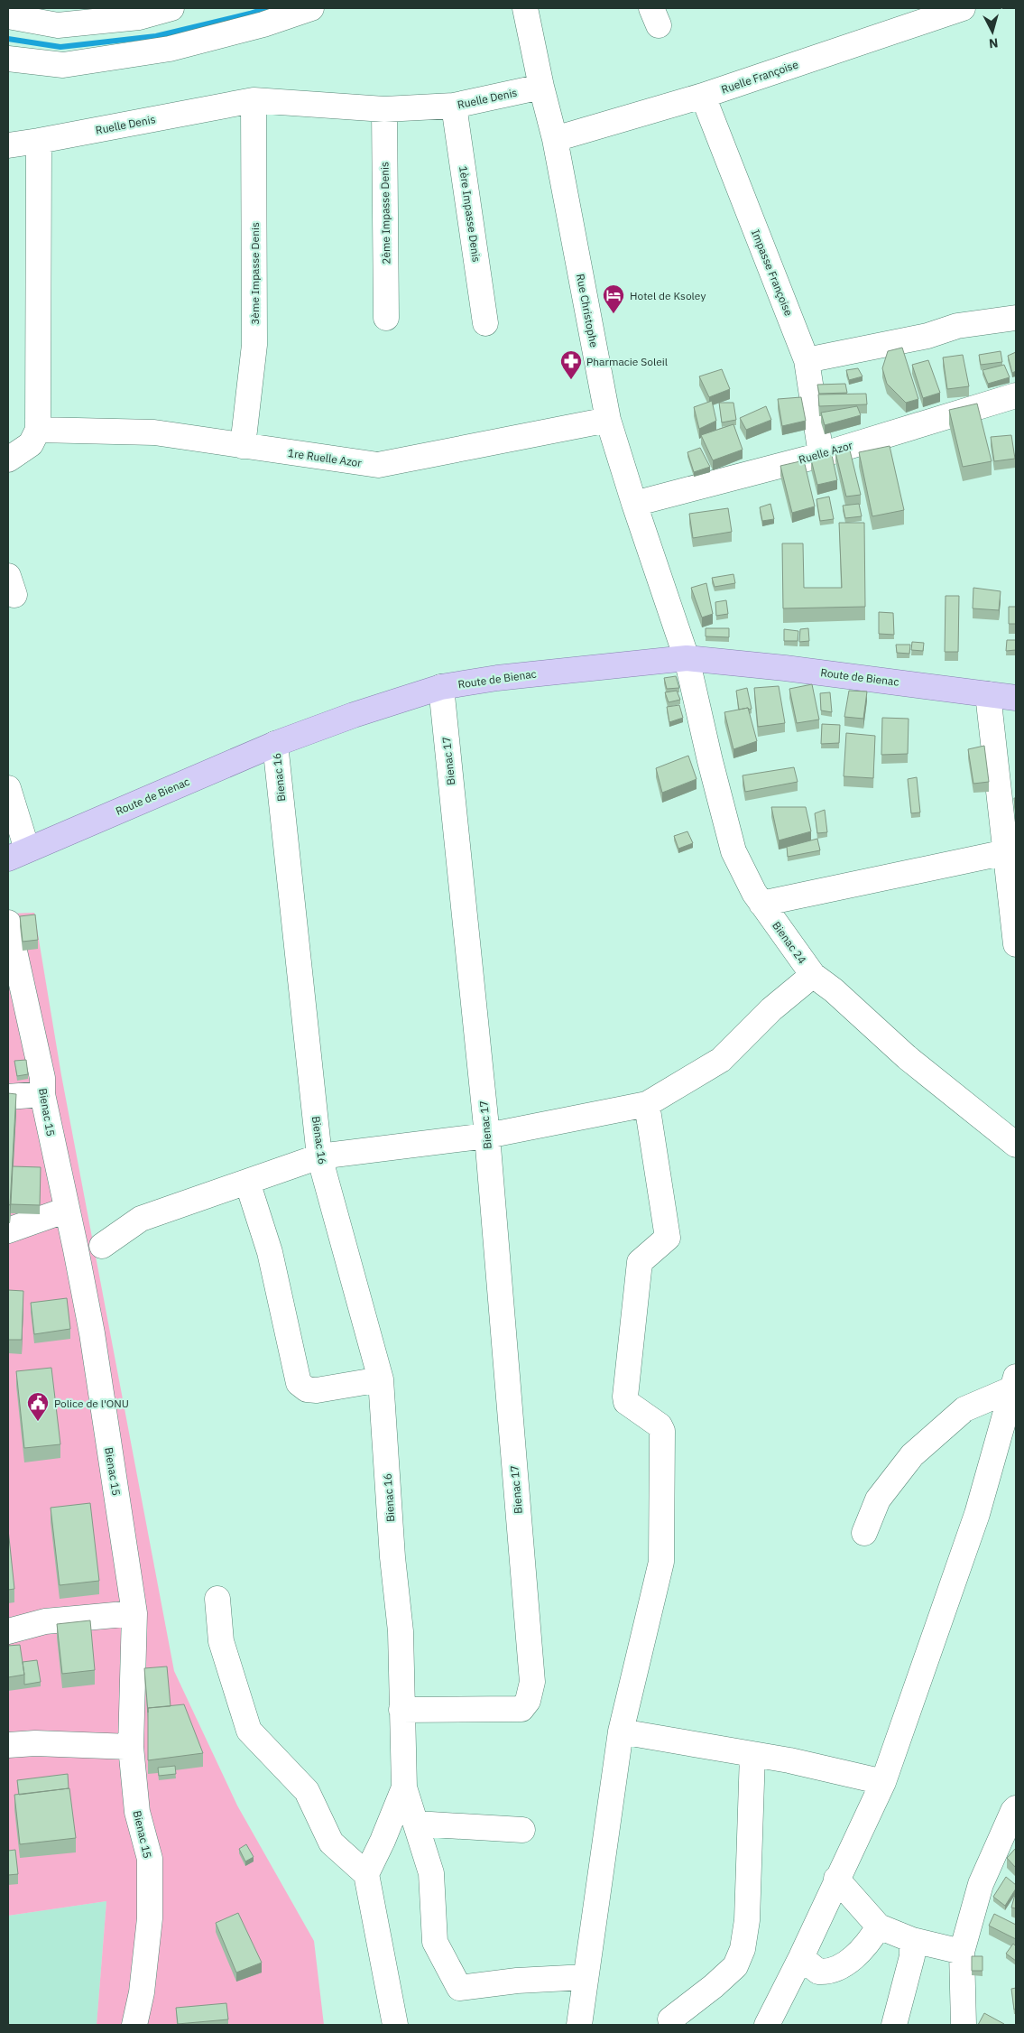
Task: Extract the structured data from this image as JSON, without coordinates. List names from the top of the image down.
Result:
{
  "streets": {
    "main road": ["Route de Bienac"],
    "street": [
      "Ruelle Françoise",
      "Ruelle Denis",
      "2ème Impasse Denis",
      "1ère Impasse Denis",
      "Impasse Françoise",
      "3ème Impasse Denis",
      "Rue Christophe",
      "Ruelle Azor",
      "1re Ruelle Azor",
      "Bienac 17",
      "Bienac 16",
      "Bienac 24",
      "Bienac 15"
    ]
  },
  "crossings": [
    ["Ruelle Françoise", "Impasse Françoise"],
    ["Ruelle Françoise", "Rue Christophe"],
    ["Ruelle Denis", "2ème Impasse Denis"],
    ["Ruelle Denis", "1ère Impasse Denis"],
    ["Ruelle Denis", "3ème Impasse Denis"],
    ["Ruelle Denis", "Rue Christophe"],
    ["Impasse Françoise", "Ruelle Azor"],
    ["3ème Impasse Denis", "1re Ruelle Azor"],
    ["Rue Christophe", "Ruelle Azor"],
    ["Rue Christophe", "1re Ruelle Azor"],
    ["Rue Christophe", "Route de Bienac"],
    ["Rue Christophe", "Bienac 24"],
    ["Route de Bienac", "Bienac 17"],
    ["Route de Bienac", "Bienac 16"],
    ["Route de Bienac", "Bienac 24"],
    ["Bienac 17", "Bienac 16"]
  ],
  "places": {
    "hotel": ["Hotel de Ksoley"],
    "pharmacy": ["Pharmacie Soleil"],
    "public building": ["Police de l'ONU"]
  },
  "north": "bottom"
}
